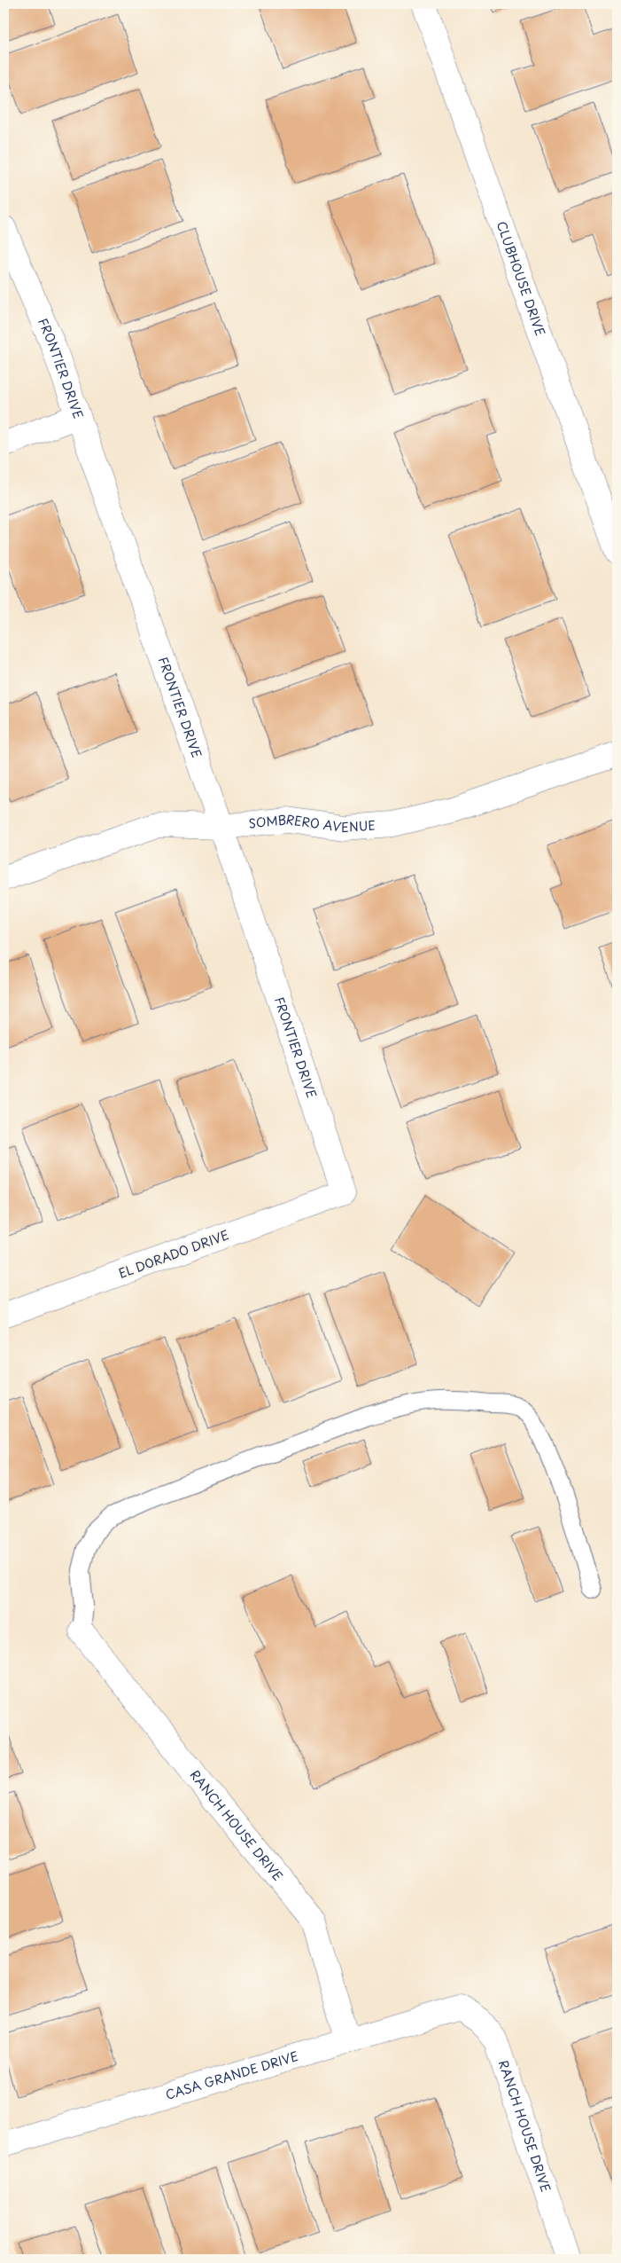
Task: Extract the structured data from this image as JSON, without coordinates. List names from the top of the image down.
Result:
{
  "streets": {
    "street": [
      "CLUBHOUSE DRIVE",
      "FRONTIER DRIVE",
      "SOMBRERO AVENUE",
      "EL DORADO DRIVE",
      "RANCH HOUSE DRIVE",
      "CASA GRANDE DRIVE"
    ]
  },
  "crossings": [
    ["FRONTIER DRIVE", "SOMBRERO AVENUE"],
    ["FRONTIER DRIVE", "EL DORADO DRIVE"],
    ["RANCH HOUSE DRIVE", "CASA GRANDE DRIVE"]
  ]
}
